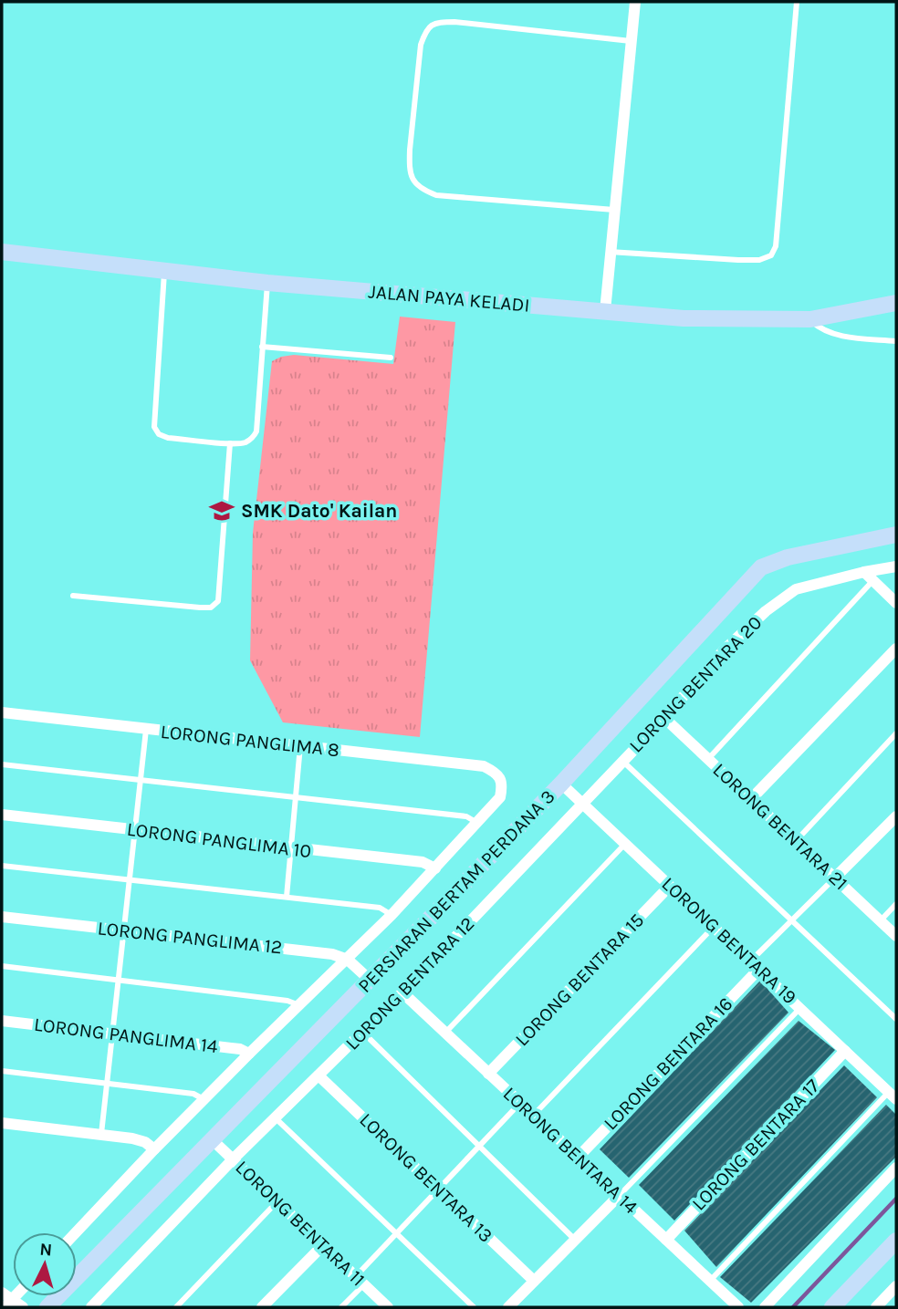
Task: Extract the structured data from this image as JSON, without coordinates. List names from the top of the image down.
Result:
{
  "streets": {
    "street": [
      "JALAN PAYA KELADI",
      "LORONG BENTARA 20",
      "LORONG PANGLIMA 8",
      "LORONG BENTARA 21",
      "LORONG PANGLIMA 10",
      "PERSIARAN BERTAM PERDANA 3",
      "LORONG PANGLIMA 12",
      "LORONG BENTARA 19",
      "LORONG BENTARA 15",
      "LORONG BENTARA 12",
      "LORONG PANGLIMA 14",
      "LORONG BENTARA 16",
      "LORONG BENTARA 17",
      "LORONG BENTARA 14",
      "LORONG BENTARA 13",
      "LORONG BENTARA 11"
    ]
  },
  "crossings": [
    ["LORONG BENTARA 20", "LORONG BENTARA 21"],
    ["LORONG BENTARA 20", "LORONG BENTARA 19"],
    ["LORONG BENTARA 20", "LORONG BENTARA 12"],
    ["PERSIARAN BERTAM PERDANA 3", "LORONG PANGLIMA 12"],
    ["PERSIARAN BERTAM PERDANA 3", "LORONG BENTARA 19"],
    ["PERSIARAN BERTAM PERDANA 3", "LORONG BENTARA 11"],
    ["LORONG BENTARA 19", "LORONG BENTARA 15"],
    ["LORONG BENTARA 19", "LORONG BENTARA 12"],
    ["LORONG BENTARA 19", "LORONG BENTARA 16"],
    ["LORONG BENTARA 19", "LORONG BENTARA 17"],
    ["LORONG BENTARA 15", "LORONG BENTARA 14"],
    ["LORONG BENTARA 12", "LORONG BENTARA 14"],
    ["LORONG BENTARA 12", "LORONG BENTARA 13"],
    ["LORONG BENTARA 12", "LORONG BENTARA 11"],
    ["LORONG BENTARA 16", "LORONG BENTARA 14"],
    ["LORONG BENTARA 17", "LORONG BENTARA 14"]
  ],
  "places": {
    "school or university": ["SMK Dato' Kailan"]
  },
  "north": "top"
}
